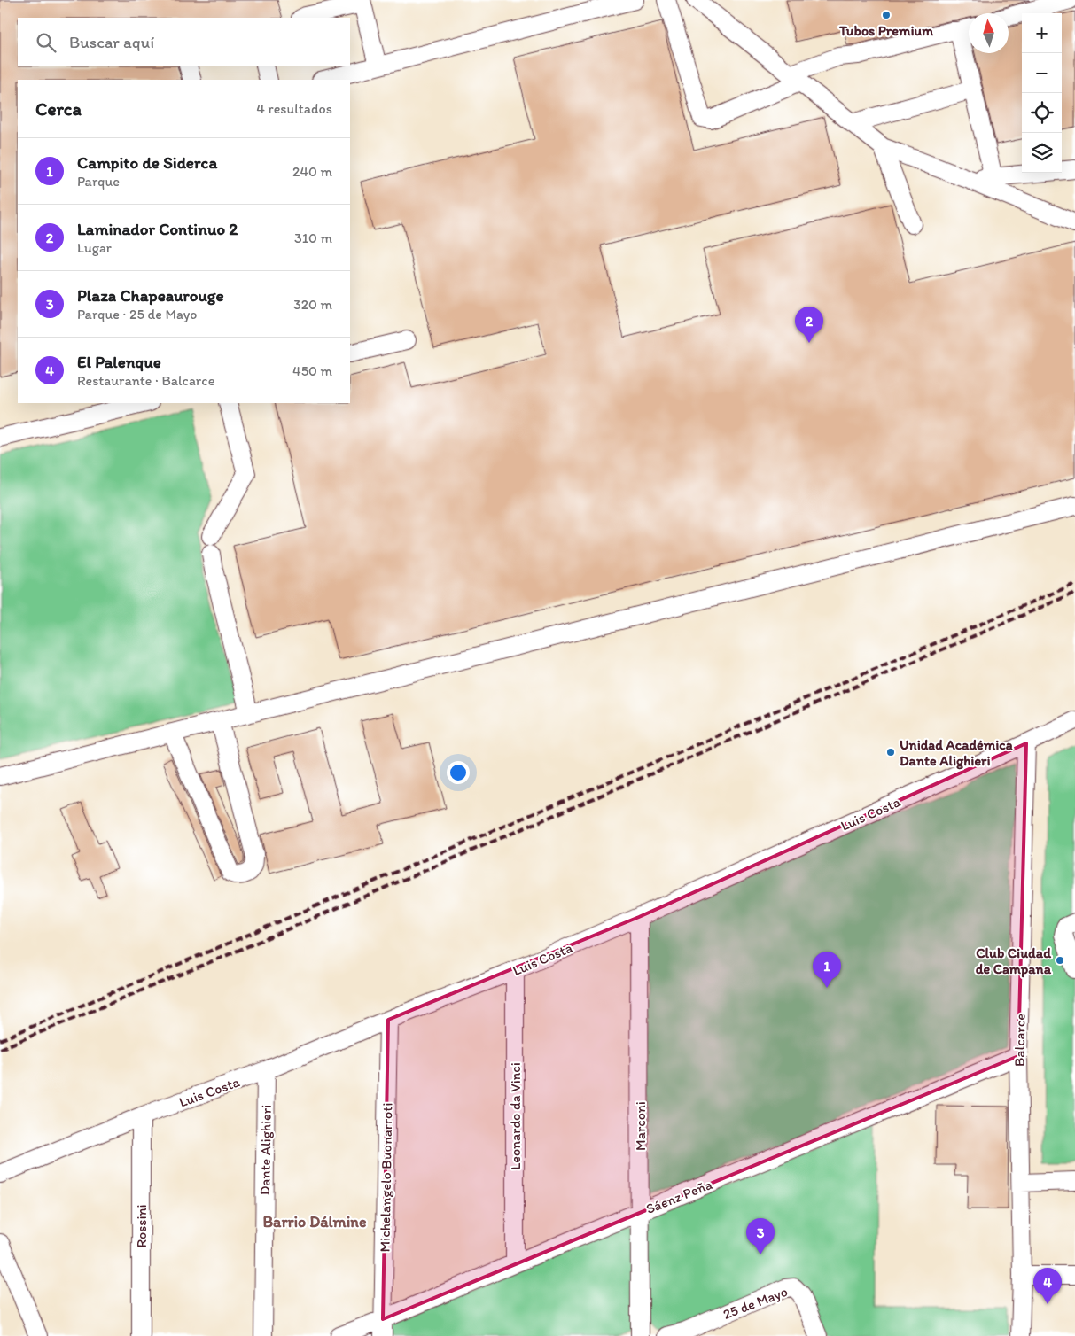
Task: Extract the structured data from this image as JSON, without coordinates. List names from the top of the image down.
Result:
{
  "streets": {
    "street": [
      "Luis Costa",
      "Balcarce",
      "Leonardo da Vinci",
      "Marconi",
      "Dante Alighieri",
      "Michelangelo Buonarroti",
      "Sáenz Peña",
      "Rossini",
      "25 de Mayo"
    ]
  },
  "crossings": [
    ["Luis Costa", "Balcarce"],
    ["Luis Costa", "Leonardo da Vinci"],
    ["Luis Costa", "Marconi"],
    ["Luis Costa", "Dante Alighieri"],
    ["Luis Costa", "Michelangelo Buonarroti"],
    ["Luis Costa", "Rossini"],
    ["Balcarce", "Sáenz Peña"],
    ["Leonardo da Vinci", "Sáenz Peña"],
    ["Marconi", "Sáenz Peña"],
    ["Michelangelo Buonarroti", "Sáenz Peña"]
  ],
  "districts": ["Barrio Dálmine"],
  "places": ["Tubos Premium", "Unidad Académica Dante Alighieri", "Club Ciudad de Campana"],
  "north": "top",
  "page": {
    "map_buttons": ["+", "−"],
    "search": "Buscar aquí",
    "heading": ["Cerca", "4 resultados"],
    "list": [
      {
        "mark": "1",
        "name": "Campito de Siderca",
        "note": "Parque",
        "value": "240 m"
      },
      {
        "mark": "2",
        "name": "Laminador Continuo 2",
        "note": "Lugar",
        "value": "310 m"
      },
      {
        "mark": "3",
        "name": "Plaza Chapeaurouge",
        "note": "Parque · 25 de Mayo",
        "value": "320 m"
      },
      {
        "mark": "4",
        "name": "El Palenque",
        "note": "Restaurante · Balcarce",
        "value": "450 m"
      }
    ],
    "pins": [
      "2",
      "1",
      "3",
      "4"
    ]
  }
}
